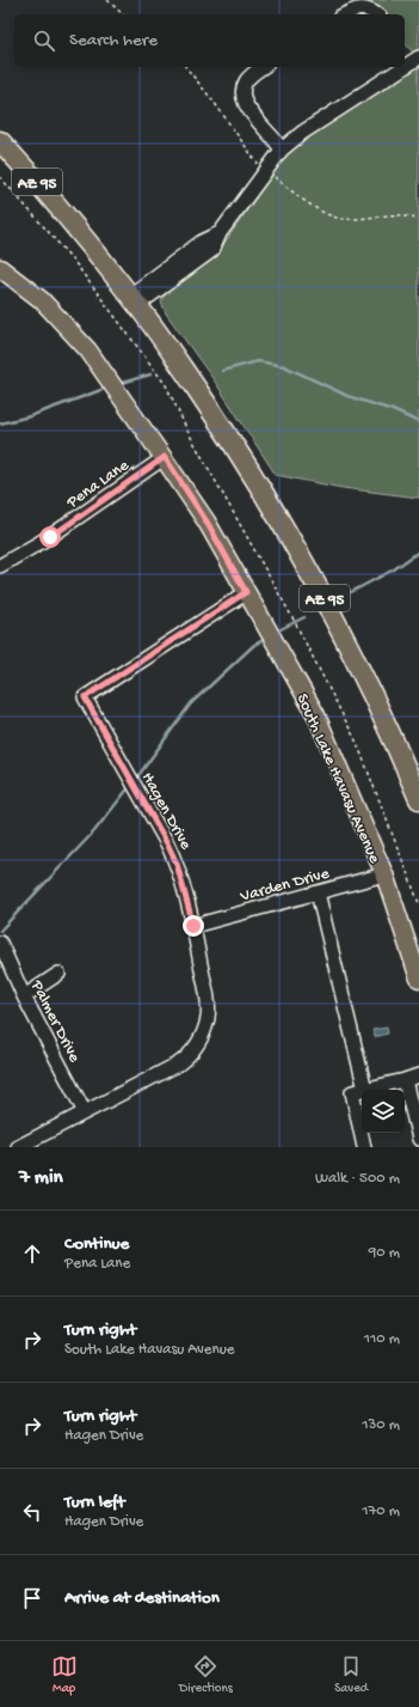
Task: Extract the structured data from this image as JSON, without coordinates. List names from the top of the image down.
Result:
{
  "streets": {
    "highway": ["AZ 95"],
    "main road": ["South Lake Havasu Avenue"],
    "street": [
      "Pena Lane",
      "Hagen Drive",
      "Varden Drive",
      "Palmer Drive"
    ]
  },
  "crossings": [
    ["Pena Lane", "South Lake Havasu Avenue"],
    ["South Lake Havasu Avenue", "Hagen Drive"],
    ["South Lake Havasu Avenue", "Varden Drive"],
    ["Hagen Drive", "Varden Drive"],
    ["Hagen Drive", "Palmer Drive"]
  ],
  "page": {
    "search": "Search here",
    "heading": ["7 min", "Walk · 500 m"],
    "list": [
      ["Continue", "Pena Lane", "90 m"],
      ["Turn right", "South Lake Havasu Avenue", "110 m"],
      ["Turn right", "Hagen Drive", "130 m"],
      ["Turn left", "Hagen Drive", "170 m"],
      "Arrive at destination"
    ],
    "nav": ["Map", "Directions", "Saved"]
  }
}
